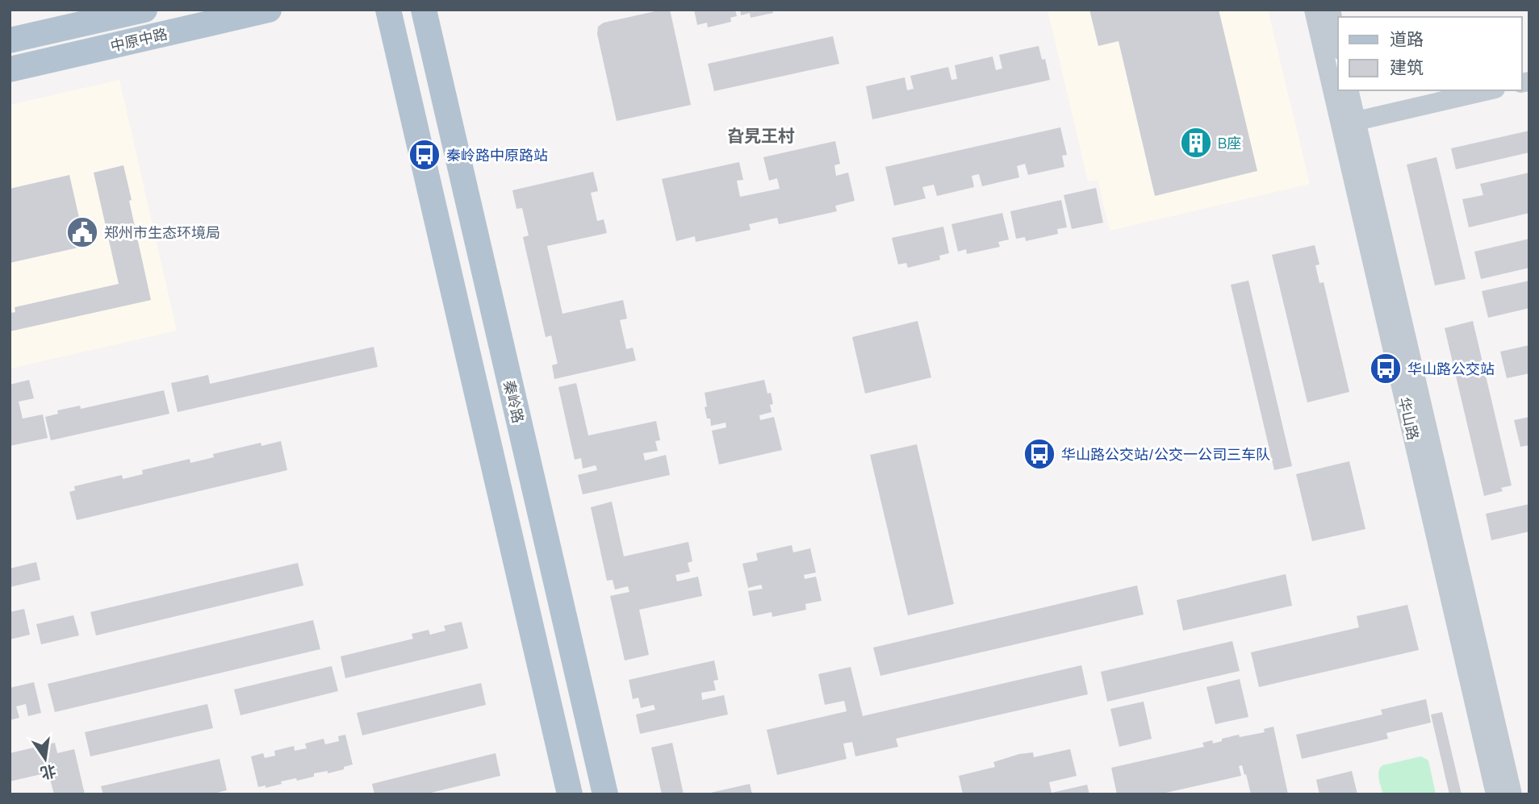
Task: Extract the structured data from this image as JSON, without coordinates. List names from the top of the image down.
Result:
{
  "streets": {
    "main road": ["中原中路", "秦岭路"],
    "street": ["华山路"]
  },
  "districts": ["旮旯王村"],
  "places": {
    "building": ["B座"],
    "bus stop": ["秦岭路中原路站", "华山路公交站", "华山路公交站/公交一公司三车队"],
    "public building": ["郑州市生态环境局"]
  },
  "legend": ["道路", "建筑"],
  "north": "bottom"
}
